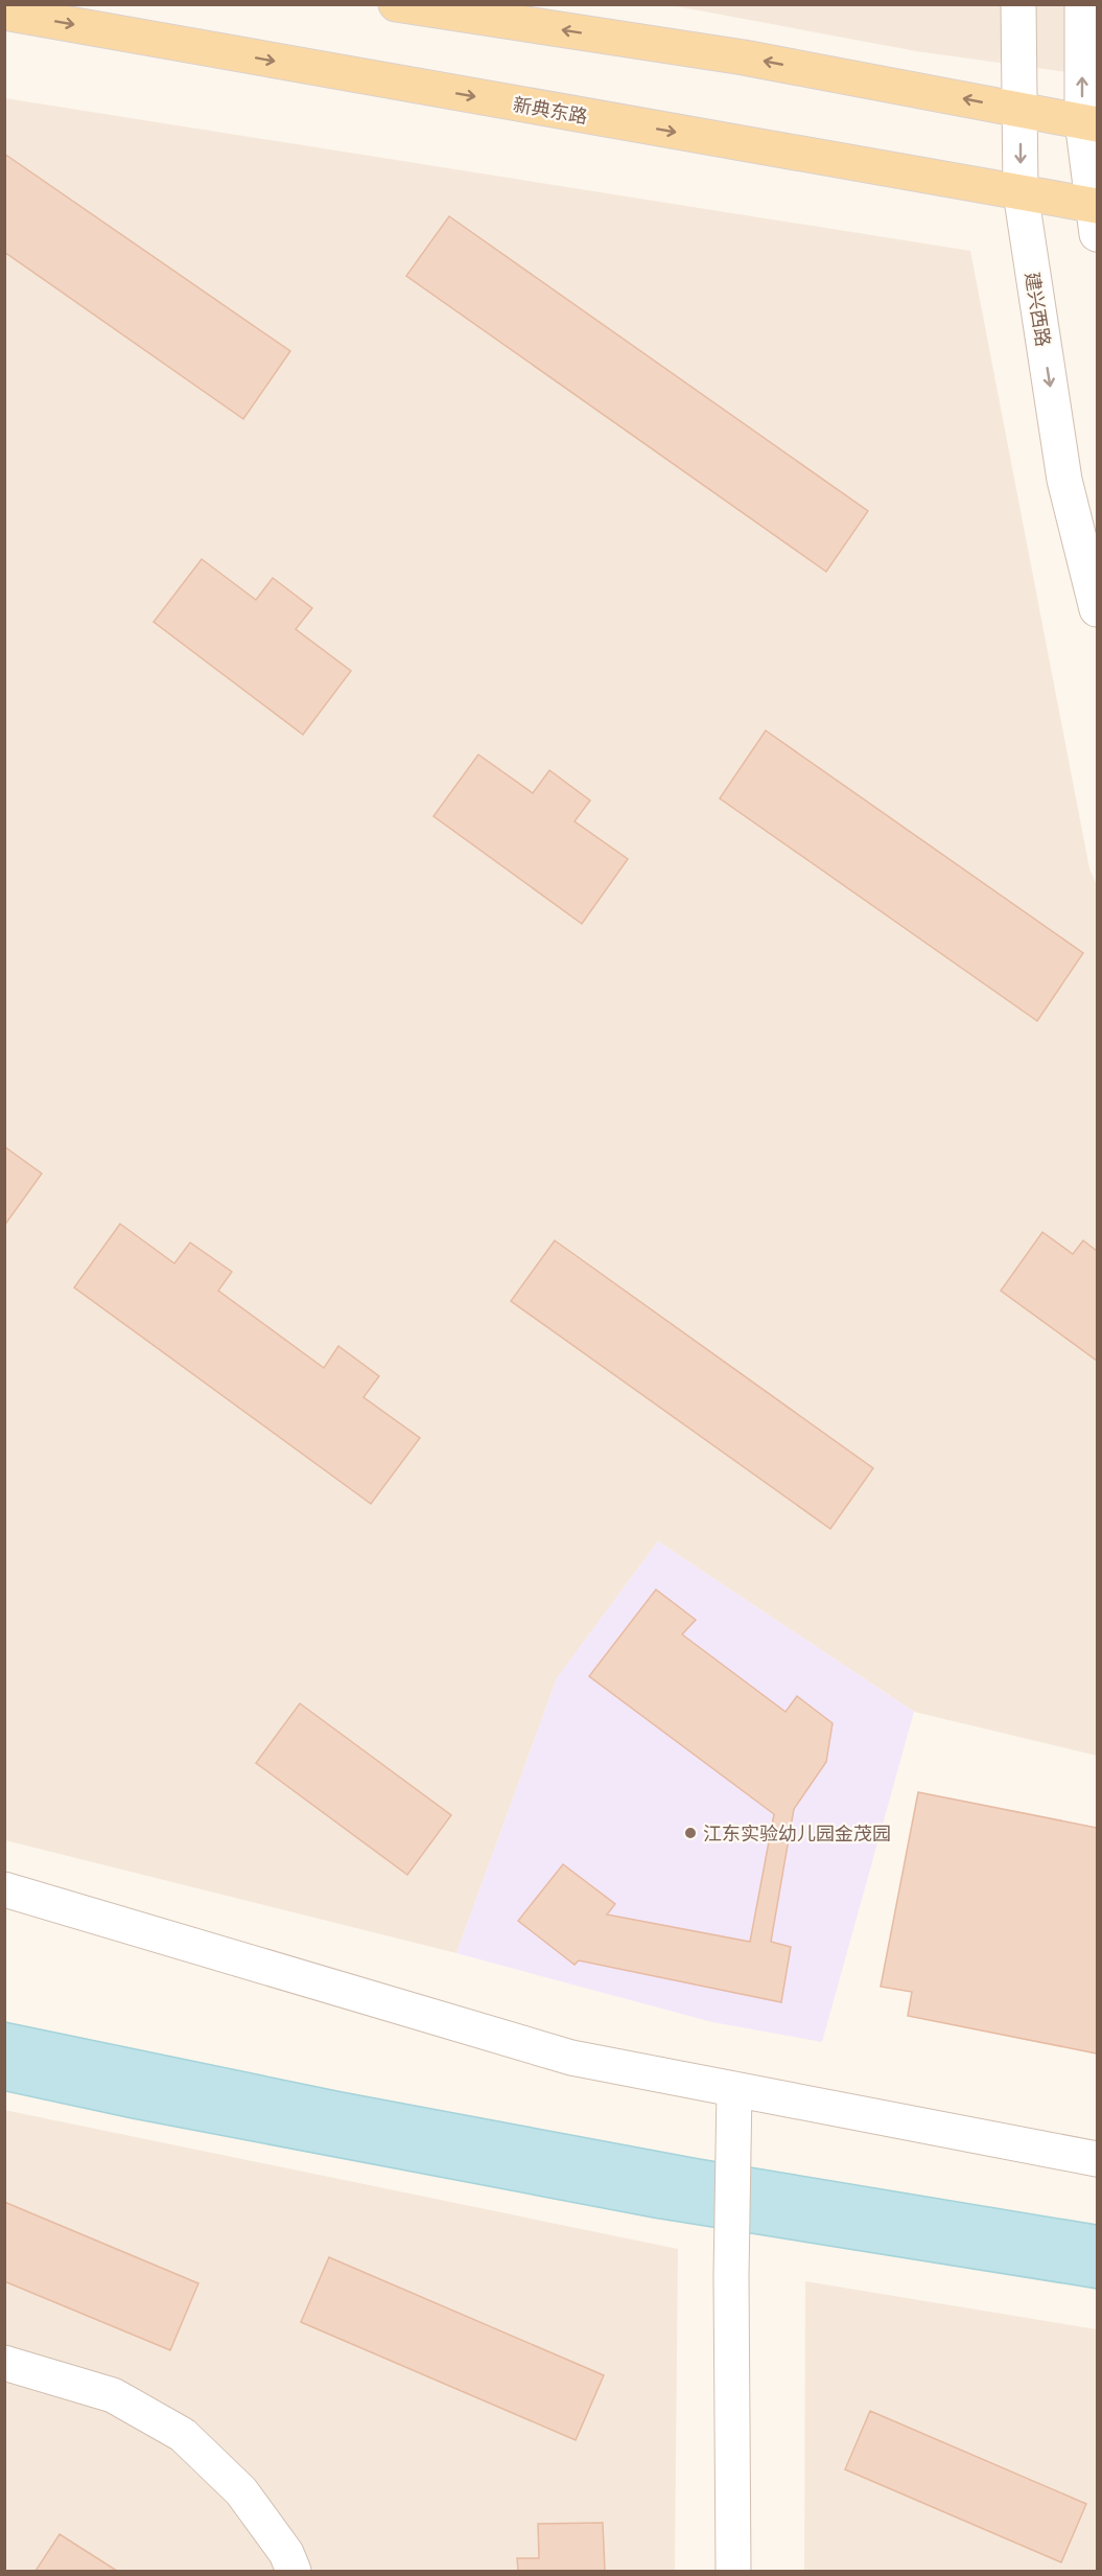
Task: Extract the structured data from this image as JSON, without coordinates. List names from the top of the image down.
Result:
{
  "streets": {
    "main road": ["新典东路"],
    "street": ["建兴西路"]
  },
  "crossings": [
    ["新典东路", "建兴西路"]
  ],
  "one_way": ["建兴西路"],
  "places": ["江东实验幼儿园金茂园"]
}
